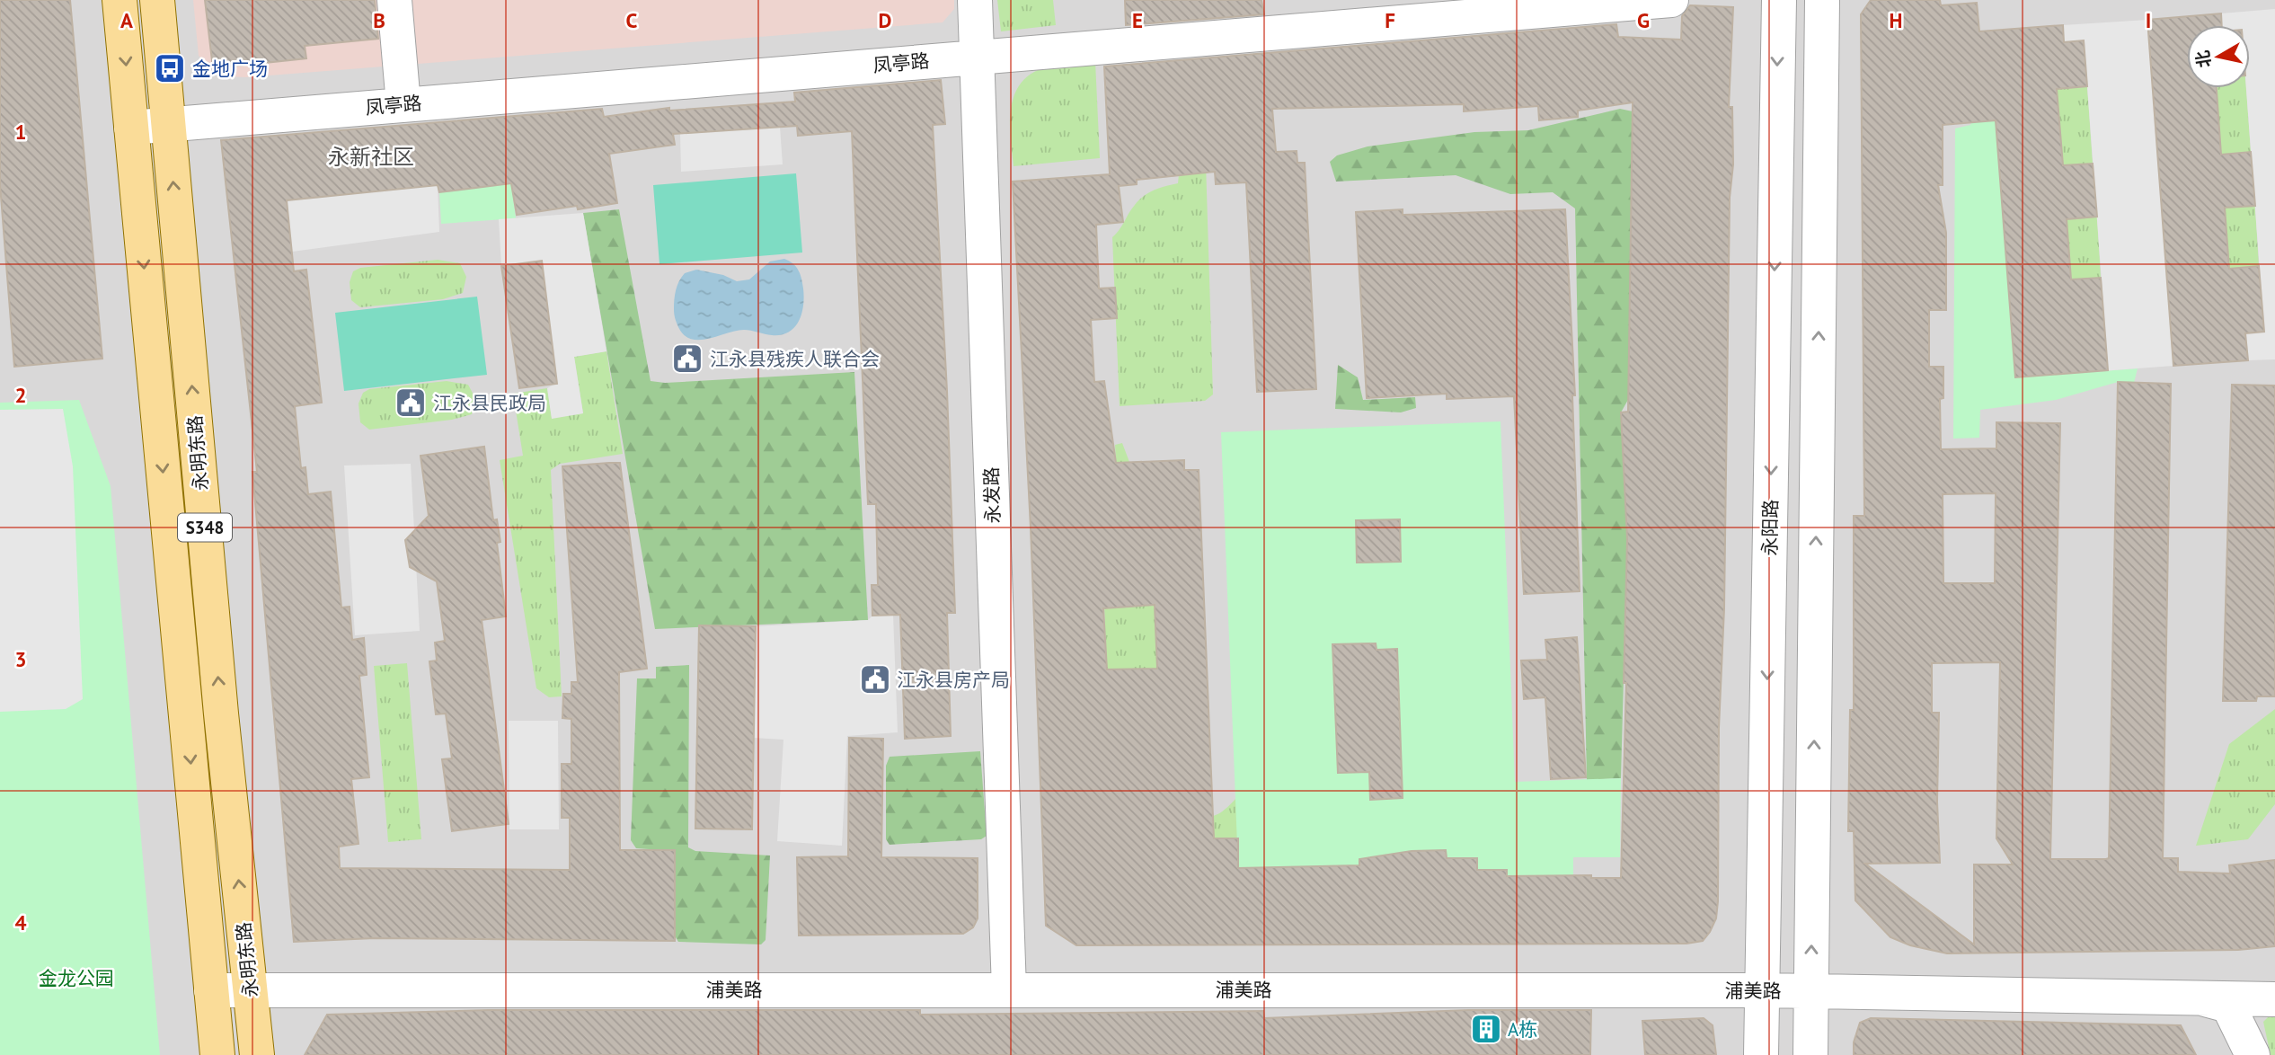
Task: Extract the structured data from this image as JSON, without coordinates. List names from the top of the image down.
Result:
{
  "streets": {
    "main road": ["永明东路", "S348"],
    "street": [
      "凤亭路",
      "永发路",
      "永阳路",
      "浦美路"
    ]
  },
  "crossings": [
    ["凤亭路", "永明东路"],
    ["凤亭路", "永发路"],
    ["永明东路", "浦美路"],
    ["永发路", "浦美路"],
    ["永阳路", "浦美路"]
  ],
  "districts": ["永新社区"],
  "parks": ["金龙公园"],
  "places": {
    "bus stop": ["金地广场"],
    "public building": ["江永县残疾人联合会", "江永县民政局", "江永县房产局"],
    "building": ["A栋"]
  },
  "north": "left",
  "grid": {
    "columns": [
      "A",
      "B",
      "C",
      "D",
      "E",
      "F",
      "G",
      "H",
      "I"
    ],
    "rows": [
      "1",
      "2",
      "3",
      "4"
    ]
  }
}
